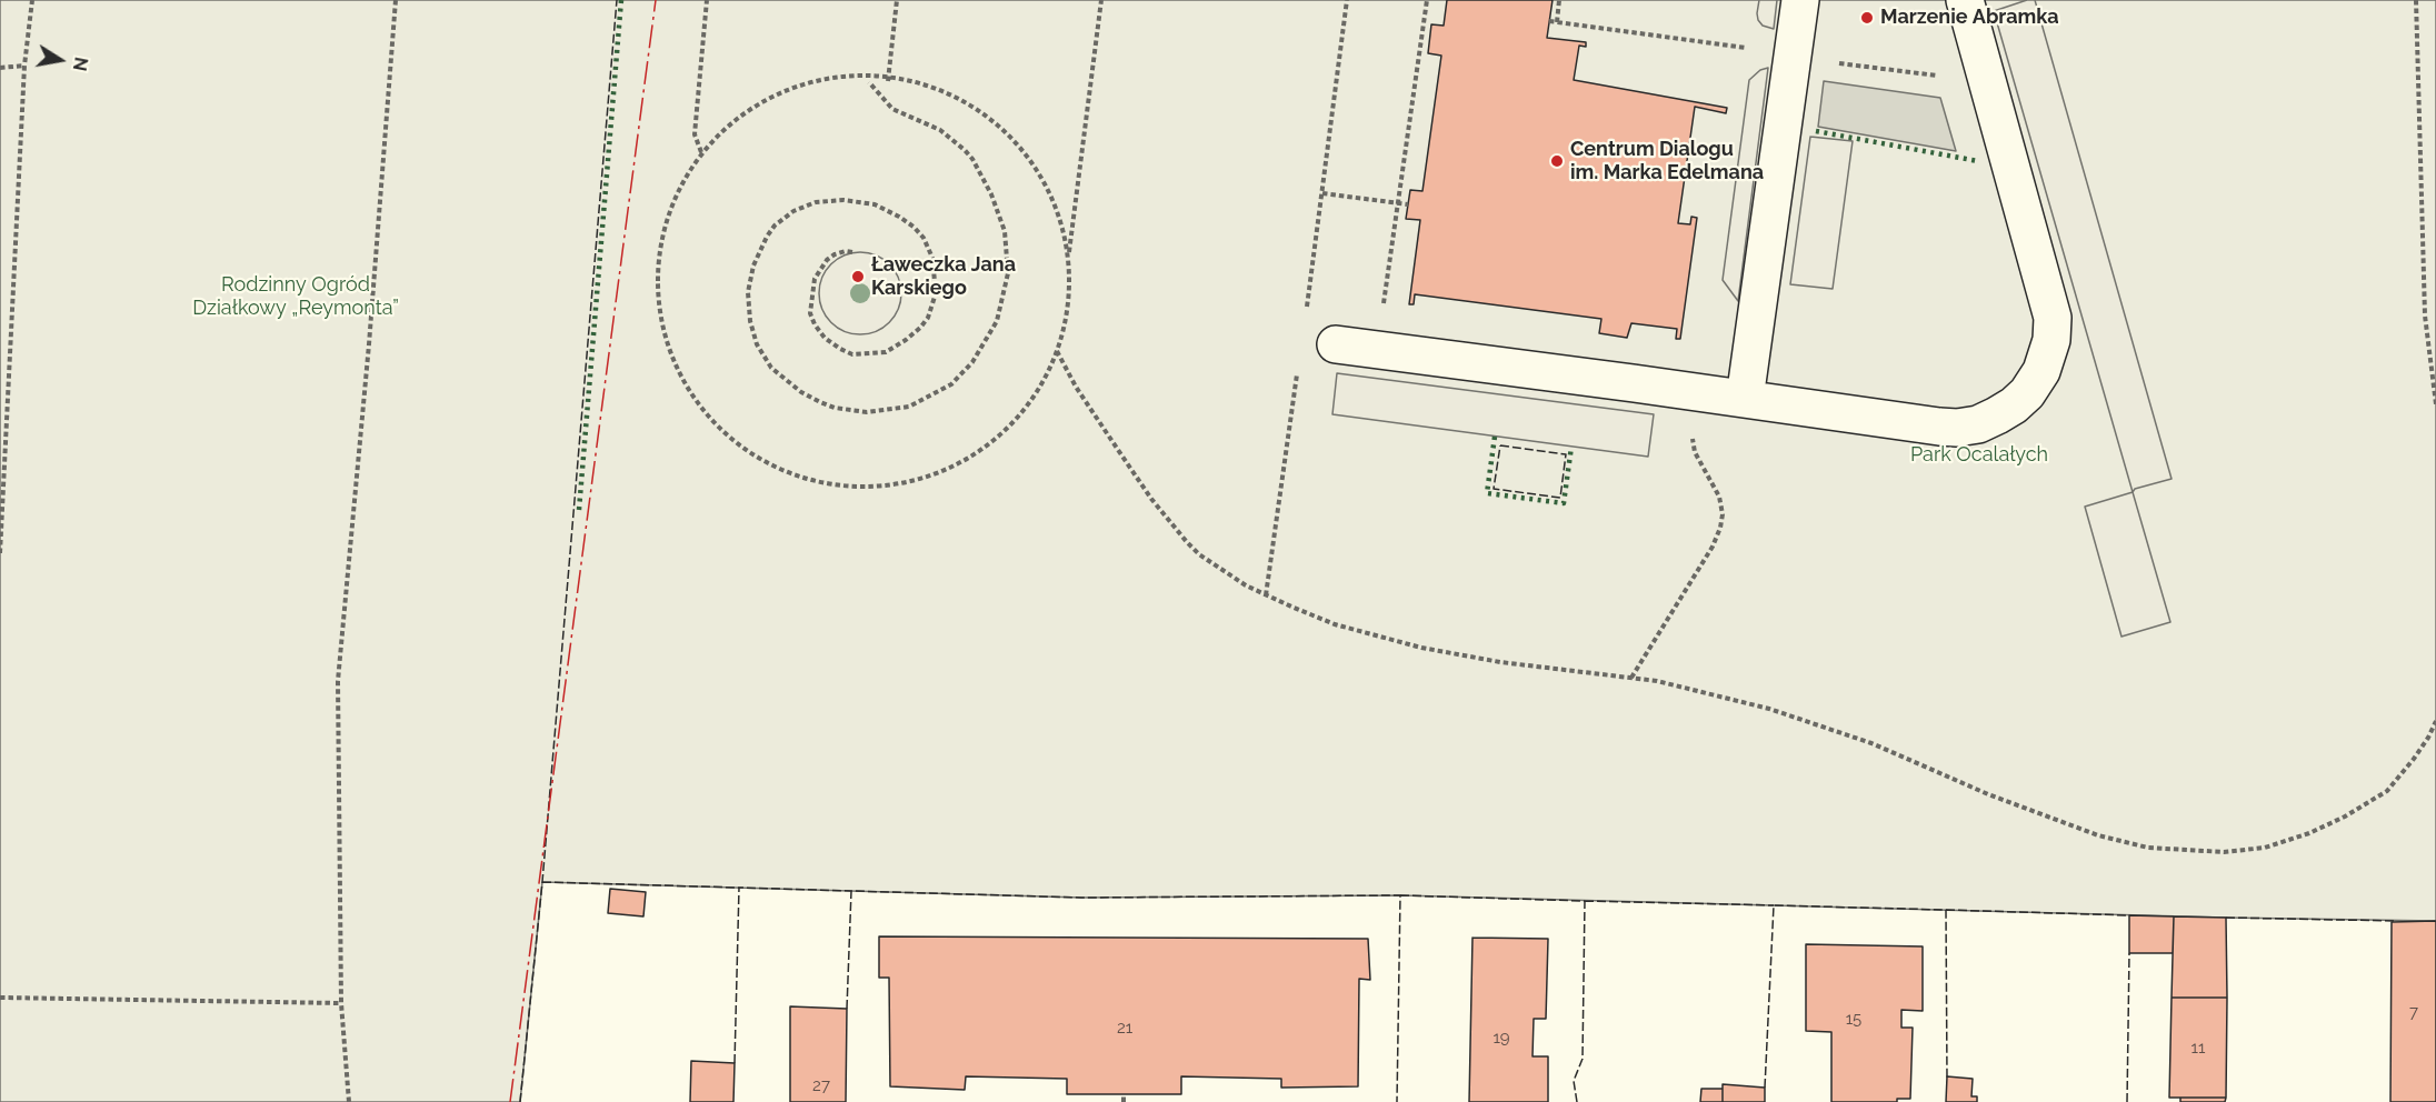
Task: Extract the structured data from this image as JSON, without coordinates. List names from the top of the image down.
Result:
{
  "parks": ["Rodzinny Ogród Działkowy „Reymonta”", "Park Ocalałych"],
  "places": ["Marzenie Abramka", "Centrum Dialogu im. Marka Edelmana", "Ławeczka Jana Karskiego"],
  "house_numbers": [
    "7",
    "15",
    "21",
    "19",
    "11",
    "27"
  ],
  "north": "right"
}
